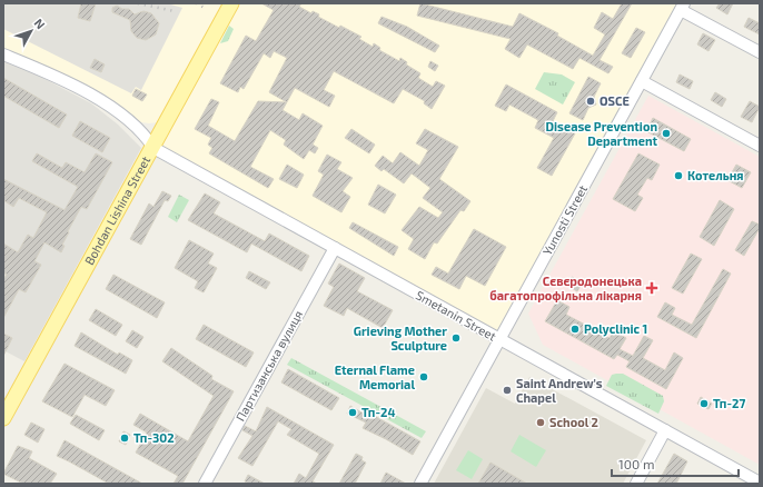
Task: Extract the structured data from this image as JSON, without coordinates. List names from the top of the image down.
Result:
{
  "streets": {
    "main road": ["Bohdan Lishina Street"],
    "street": ["Yunosti Street", "Smetanin Street", "Партизанська вулиця"]
  },
  "crossings": [
    ["Bohdan Lishina Street", "Smetanin Street"],
    ["Yunosti Street", "Smetanin Street"],
    ["Smetanin Street", "Партизанська вулиця"]
  ],
  "places": {
    "other": [
      "OSCE",
      "Disease Prevention Department",
      "Котельня",
      "Polyclinic 1",
      "Grieving Mother Sculpture",
      "Eternal Flame Memorial",
      "Saint Andrew's Chapel",
      "Тп-27",
      "Тп-24",
      "School 2",
      "Тп-302"
    ],
    "health": ["Сєвєродонецька багатопрофільна лікарня"]
  },
  "scale_bar": "100 m",
  "north": "top right"
}
